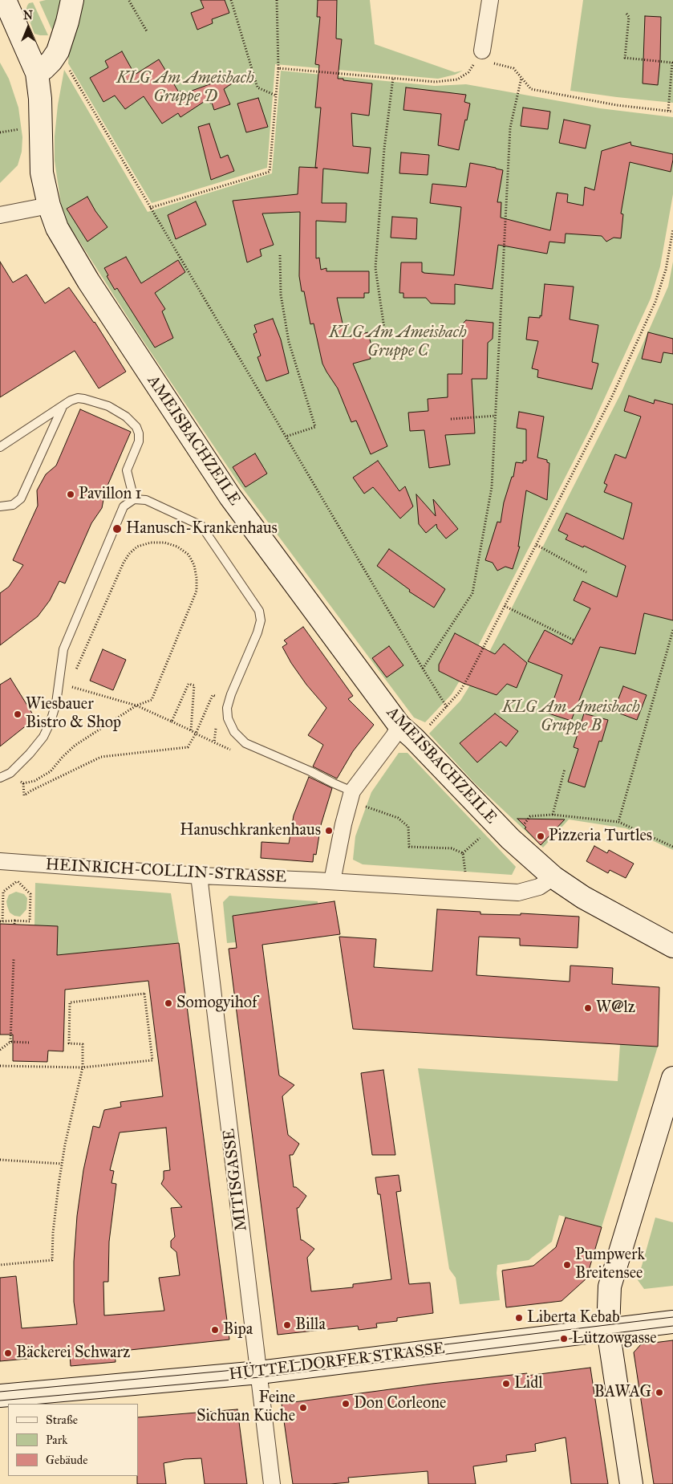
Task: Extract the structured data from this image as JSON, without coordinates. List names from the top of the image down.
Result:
{
  "streets": {
    "street": [
      "AMEISBACHZEILE",
      "HEINRICH-COLLIN-STRASSE",
      "MITISGASSE",
      "HÜTTELDORFER STRASSE"
    ]
  },
  "crossings": [
    ["AMEISBACHZEILE", "HEINRICH-COLLIN-STRASSE"],
    ["HEINRICH-COLLIN-STRASSE", "MITISGASSE"],
    ["MITISGASSE", "HÜTTELDORFER STRASSE"]
  ],
  "parks": ["KLG Am Ameisbach Gruppe D", "KLG Am Ameisbach Gruppe C", "KLG Am Ameisbach Gruppe B"],
  "places": [
    "Pavillon 1",
    "Hanusch-Krankenhaus",
    "Wiesbauer Bistro & Shop",
    "Hanuschkrankenhaus",
    "Pizzeria Turtles",
    "Somogyihof",
    "W@lz",
    "Pumpwerk Breitensee",
    "Liberta Kebab",
    "Billa",
    "Bipa",
    "Lützowgasse",
    "Bäckerei Schwarz",
    "Lidl",
    "BAWAG",
    "Don Corleone",
    "Feine Sichuan Küche"
  ],
  "legend": ["Straße", "Park", "Gebäude"],
  "north": "top"
}
